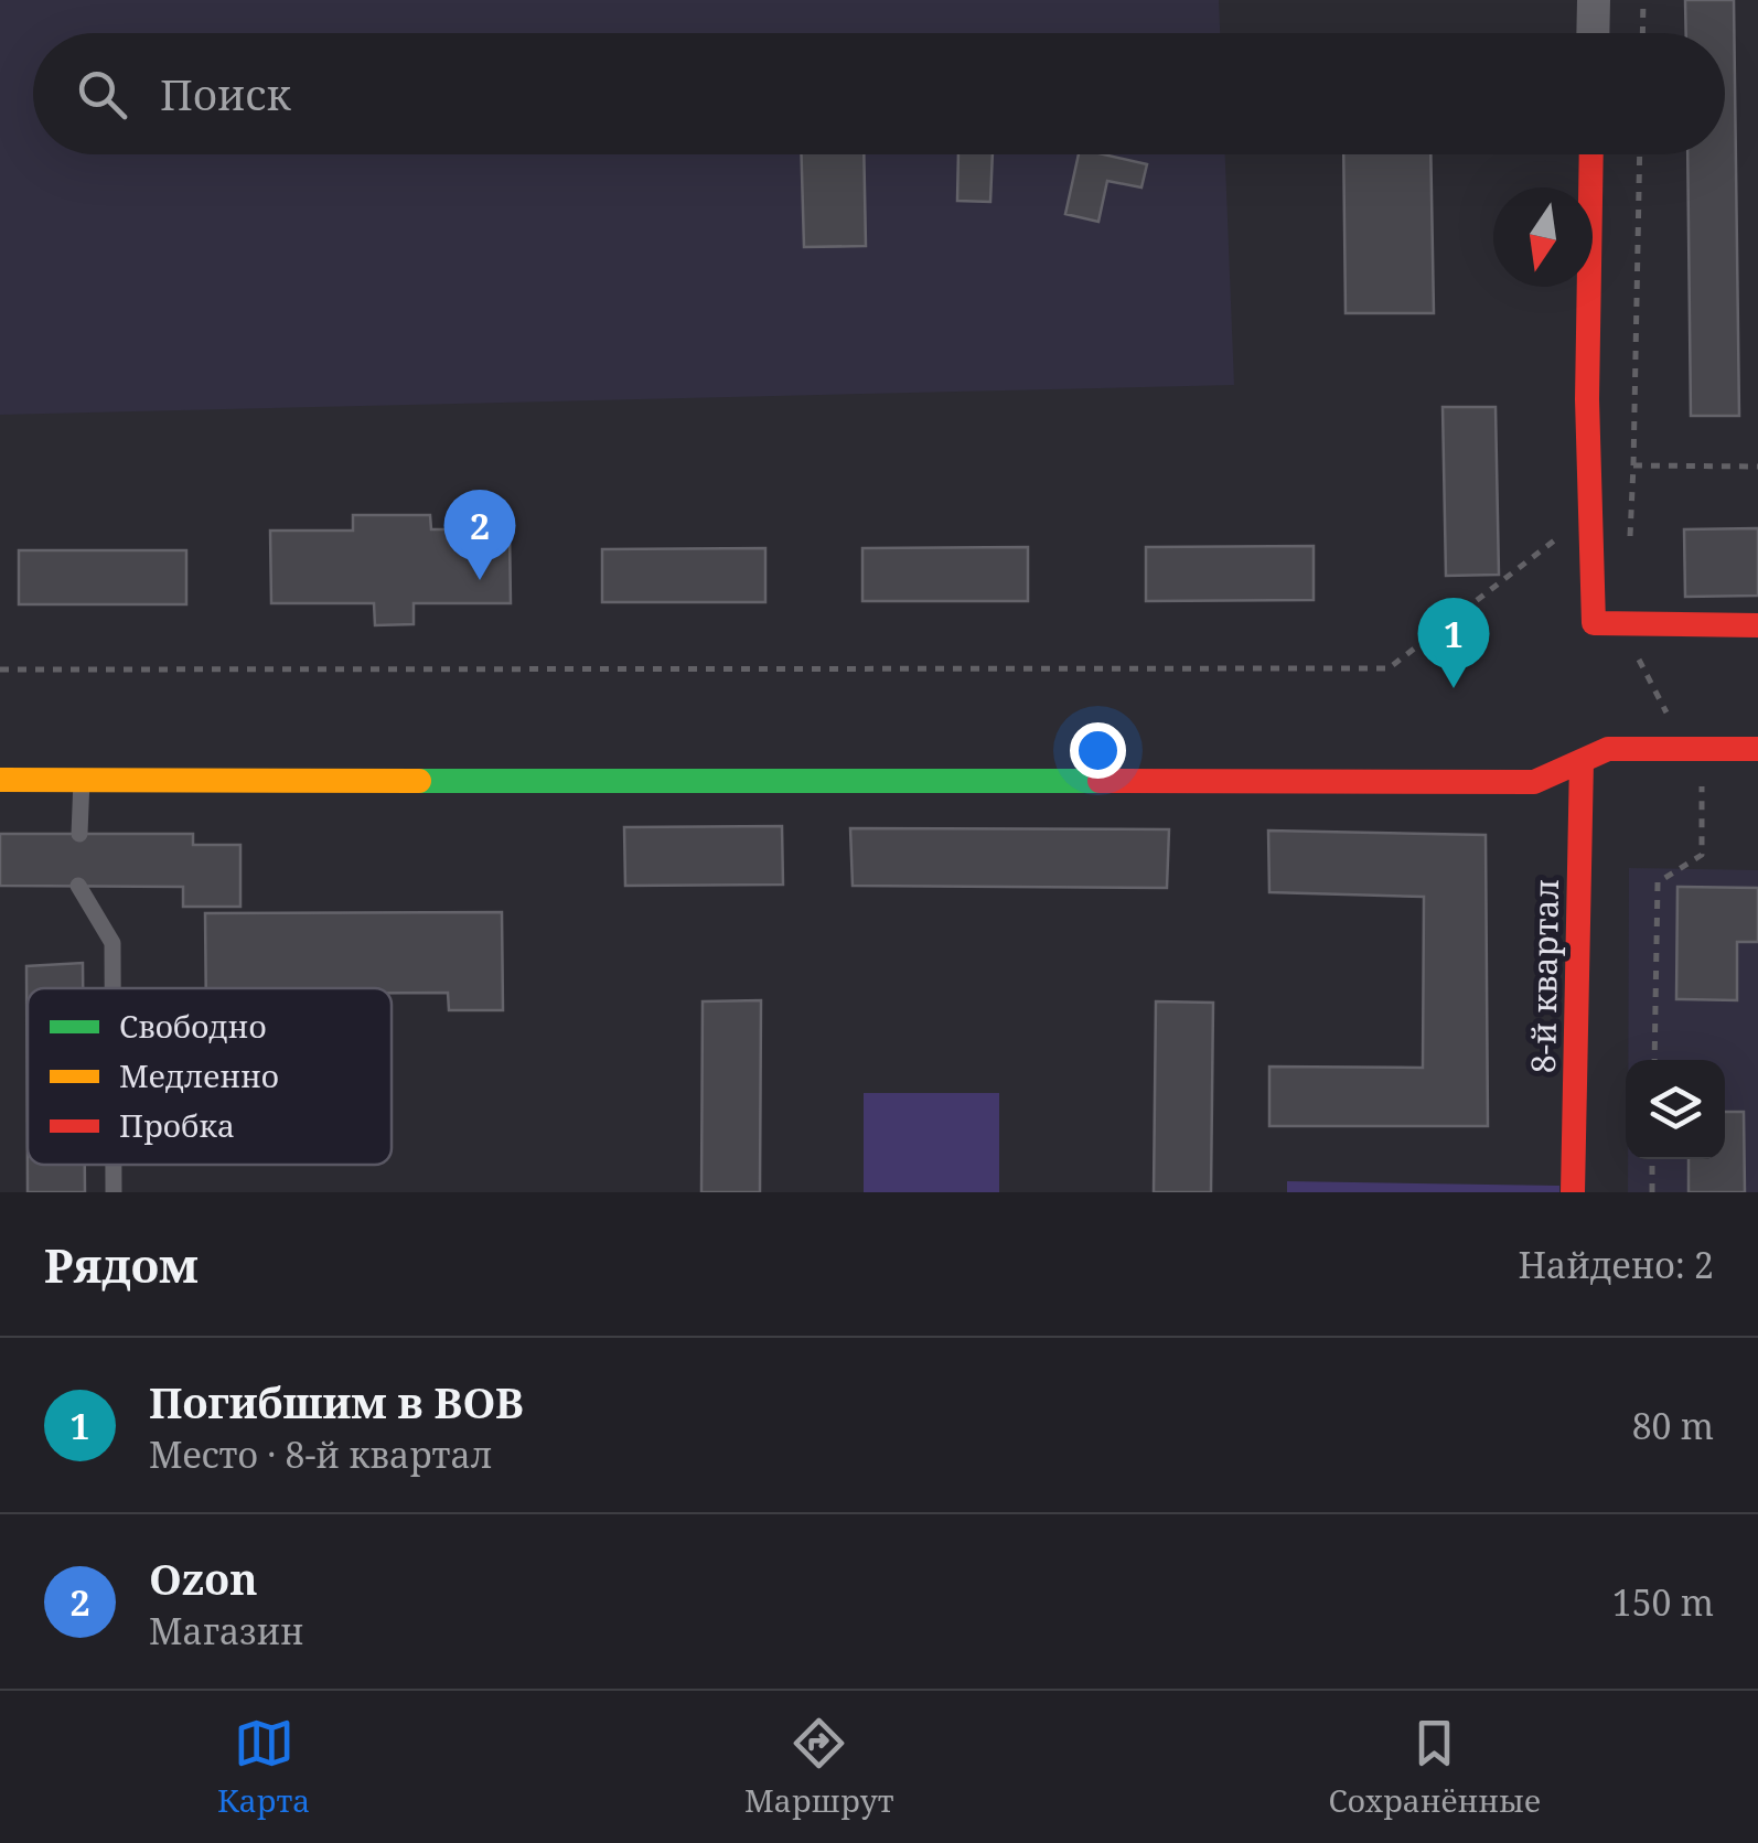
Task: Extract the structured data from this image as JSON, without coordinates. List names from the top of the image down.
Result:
{
  "streets": {
    "street": ["8-й квартал"]
  },
  "legend": ["Свободно", "Медленно", "Пробка"],
  "north": "bottom",
  "page": {
    "search": "Поиск",
    "pins": ["2", "1"],
    "heading": ["Рядом", "Найдено: 2"],
    "list": [
      {
        "mark": "1",
        "name": "Погибшим в ВОВ",
        "note": "Место · 8-й квартал",
        "value": "80 m"
      },
      {
        "mark": "2",
        "name": "Ozon",
        "note": "Магазин",
        "value": "150 m"
      }
    ],
    "nav": ["Карта", "Маршрут", "Сохранённые"]
  }
}
